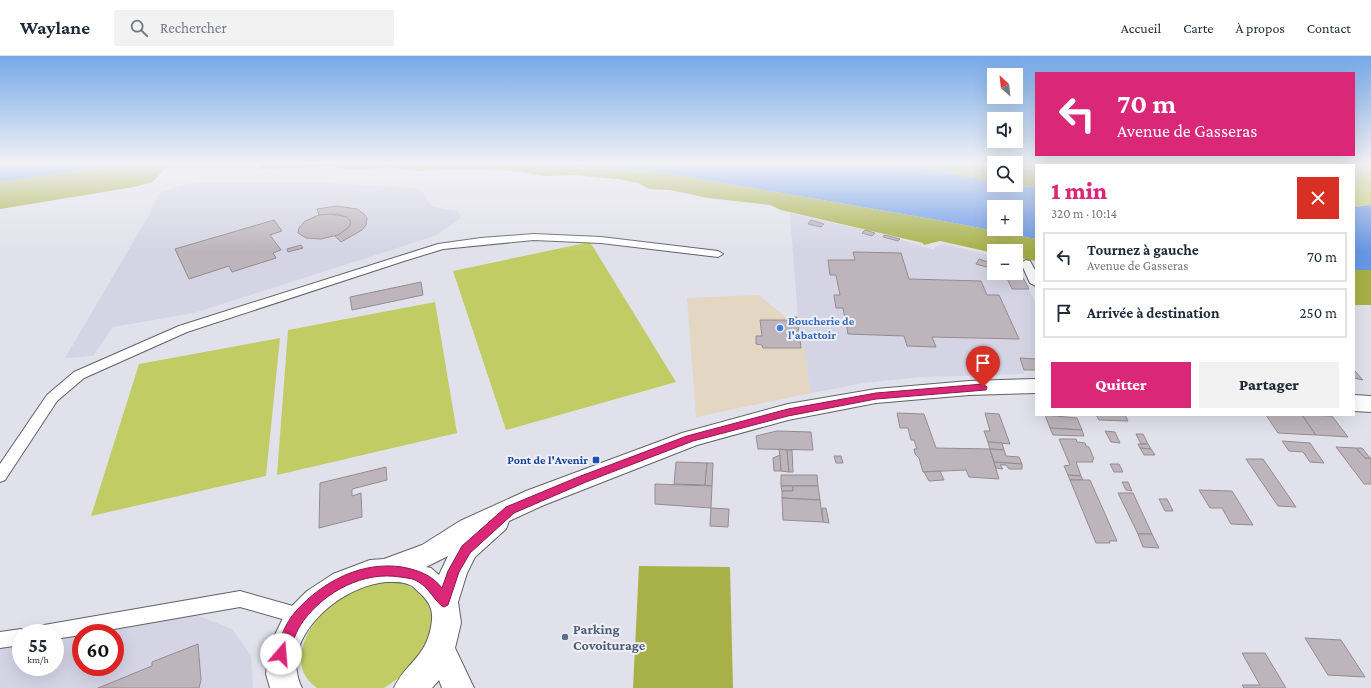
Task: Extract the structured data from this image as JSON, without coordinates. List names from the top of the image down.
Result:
{
  "places": {
    "other": ["Boucherie de l'abattoir", "Parking Covoiturage"],
    "transit": ["Pont de l'Avenir"]
  },
  "north": "top left",
  "page": {
    "header": "Waylane",
    "search": "Rechercher",
    "nav": [
      "Accueil",
      "Carte",
      "À propos",
      "Contact"
    ],
    "map_buttons": ["+", "−"],
    "turn": ["70 m", "Avenue de Gasseras"],
    "heading": ["1 min", "320 m · 10:14"],
    "list": [
      {
        "name": "Tournez à gauche",
        "note": "Avenue de Gasseras",
        "value": "70 m"
      },
      {
        "name": "Arrivée à destination",
        "value": "250 m"
      }
    ],
    "buttons": ["Quitter", "Partager"],
    "speed": "55 km/h",
    "limit": "60"
  }
}
